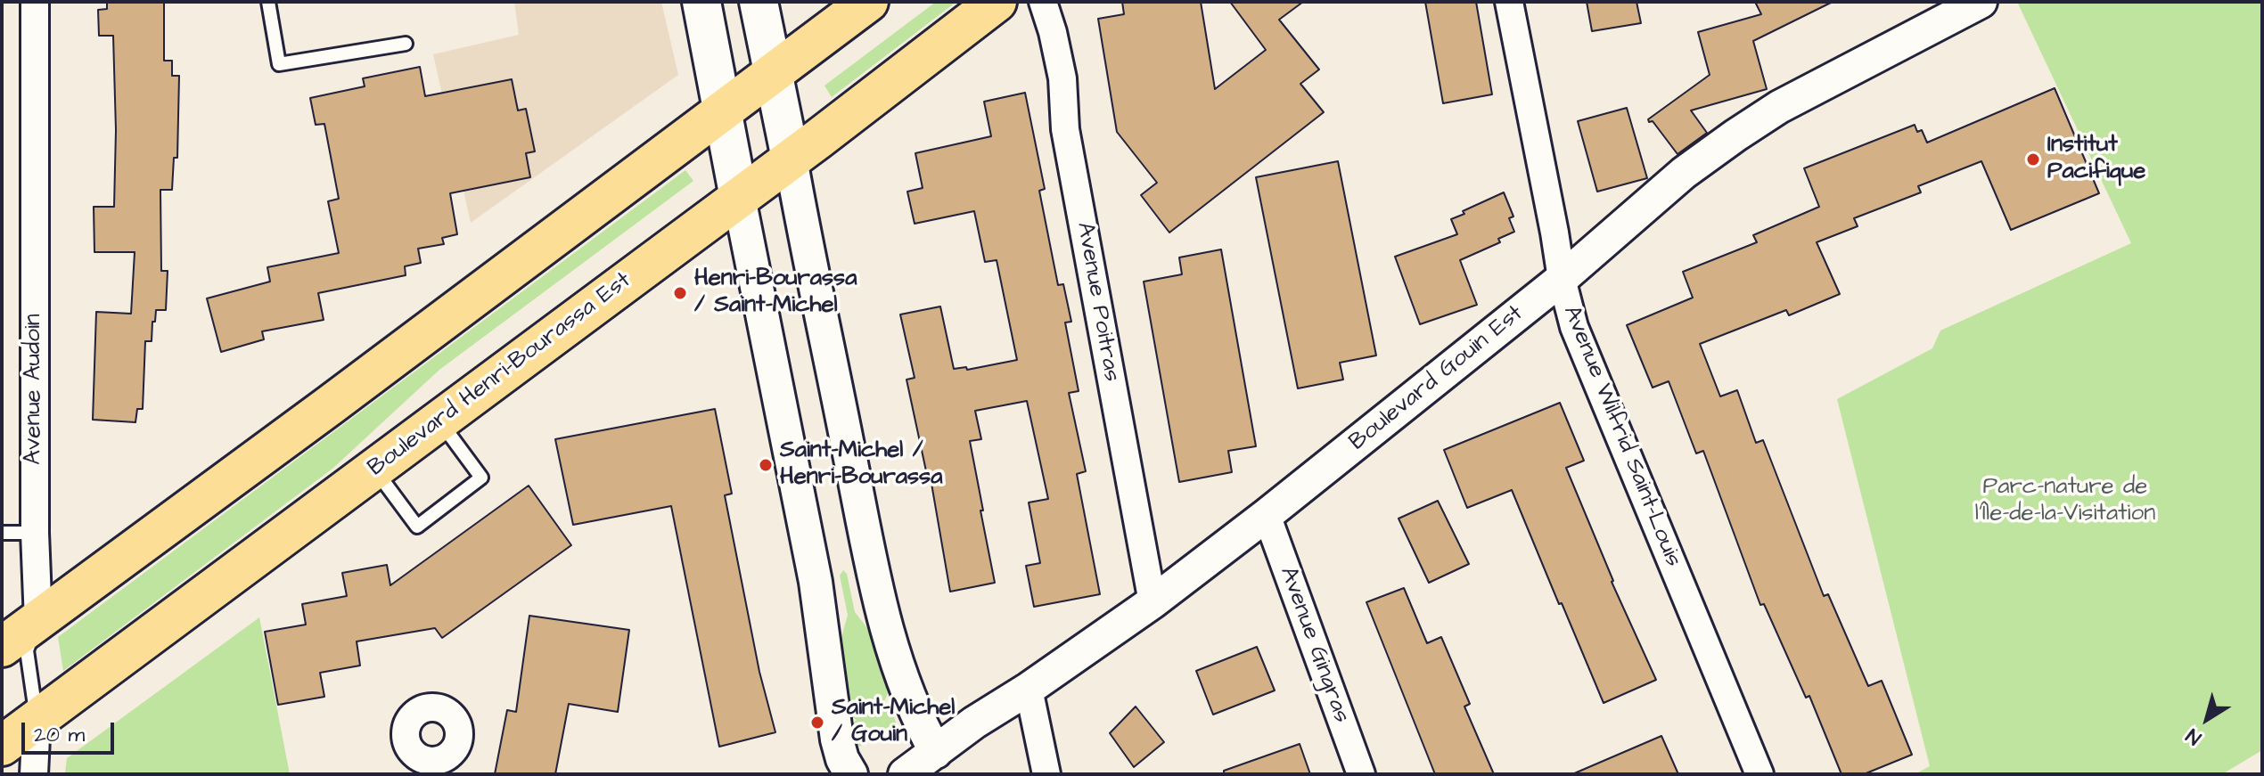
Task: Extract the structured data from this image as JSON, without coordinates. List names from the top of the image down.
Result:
{
  "streets": {
    "main road": ["Boulevard Henri-Bourassa Est"],
    "street": [
      "Avenue Poitras",
      "Boulevard Gouin Est",
      "Avenue Audoin",
      "Avenue Wilfrid Saint-Louis",
      "Avenue Gingras"
    ]
  },
  "crossings": [
    ["Avenue Poitras", "Boulevard Gouin Est"],
    ["Boulevard Henri-Bourassa Est", "Avenue Audoin"],
    ["Boulevard Gouin Est", "Avenue Wilfrid Saint-Louis"],
    ["Boulevard Gouin Est", "Avenue Gingras"]
  ],
  "parks": ["Parc-nature de l'Île-de-la-Visitation"],
  "places": [
    "Institut Pacifique",
    "Henri-Bourassa / Saint-Michel",
    "Saint-Michel / Henri-Bourassa",
    "Saint-Michel / Gouin"
  ],
  "scale_bar": "20 m",
  "north": "bottom left"
}
